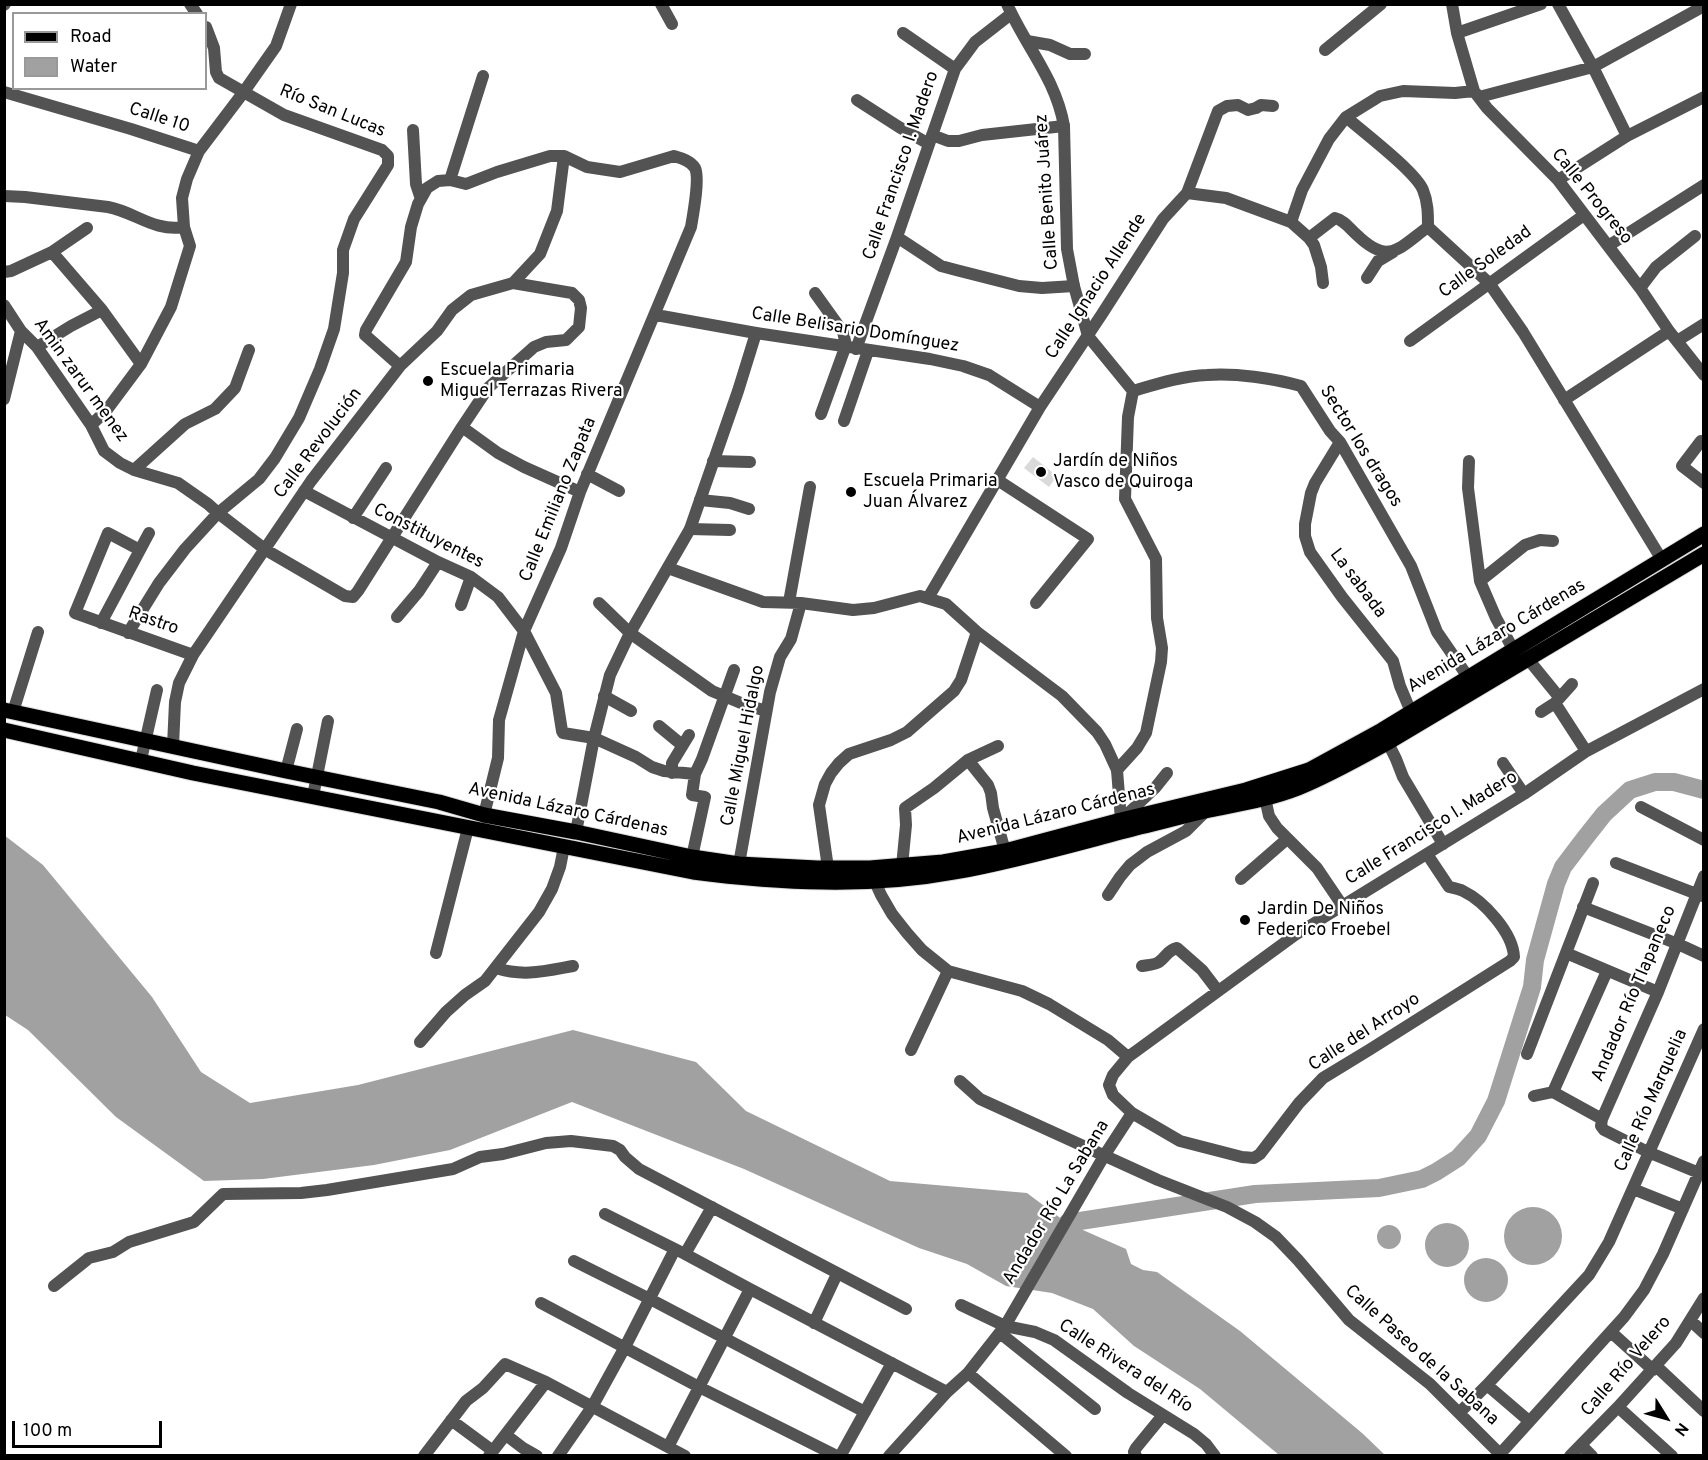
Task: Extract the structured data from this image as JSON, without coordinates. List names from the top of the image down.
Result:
{
  "streets": {
    "main road": ["Avenida Lázaro Cárdenas"],
    "street": [
      "Río San Lucas",
      "Calle 10",
      "Calle Francisco I. Madero",
      "Calle Benito Juárez",
      "Calle Progreso",
      "Calle Soledad",
      "Calle Ignacio Allende",
      "Calle Belisario Domínguez",
      "Amin zarur menez",
      "Calle Revolución",
      "Sector los dragos",
      "Calle Emiliano Zapata",
      "Constituyentes",
      "La sabada",
      "Rastro",
      "Calle Miguel Hidalgo",
      "Andador Río Tlapaneco",
      "Calle del Arroyo",
      "Calle Río Marquelia",
      "Andador Río La Sabana",
      "Calle Paseo de la Sabana",
      "Calle Rivera del Río",
      "Calle Río Velero"
    ]
  },
  "crossings": [
    ["Río San Lucas", "Amin zarur menez"],
    ["Calle Francisco I. Madero", "Calle Benito Juárez"],
    ["Calle Francisco I. Madero", "Calle Belisario Domínguez"],
    ["Calle Francisco I. Madero", "Calle del Arroyo"],
    ["Calle Francisco I. Madero", "Andador Río La Sabana"],
    ["Calle Benito Juárez", "Calle Ignacio Allende"],
    ["Calle Benito Juárez", "Sector los dragos"],
    ["Calle Progreso", "Calle Soledad"],
    ["Calle Ignacio Allende", "Calle Belisario Domínguez"],
    ["Calle Belisario Domínguez", "Calle Emiliano Zapata"],
    ["Amin zarur menez", "Calle Revolución"],
    ["Amin zarur menez", "Constituyentes"],
    ["Calle Revolución", "Constituyentes"],
    ["Calle Revolución", "Rastro"],
    ["Calle Revolución", "Avenida Lázaro Cárdenas"],
    ["Sector los dragos", "La sabada"],
    ["Sector los dragos", "Avenida Lázaro Cárdenas"],
    ["Calle Emiliano Zapata", "Constituyentes"],
    ["Calle Emiliano Zapata", "Avenida Lázaro Cárdenas"],
    ["La sabada", "Avenida Lázaro Cárdenas"],
    ["Avenida Lázaro Cárdenas", "Calle Miguel Hidalgo"],
    ["Calle del Arroyo", "Andador Río La Sabana"],
    ["Calle Río Marquelia", "Calle Paseo de la Sabana"],
    ["Andador Río La Sabana", "Calle Paseo de la Sabana"],
    ["Andador Río La Sabana", "Calle Rivera del Río"]
  ],
  "places": [
    "Escuela Primaria Miguel Terrazas Rivera",
    "Jardín de Niños Vasco de Quiroga",
    "Escuela Primaria Juan Álvarez",
    "Jardin De Niños Federico Froebel"
  ],
  "legend": ["Road", "Water"],
  "scale_bar": "100 m",
  "north": "bottom right"
}
